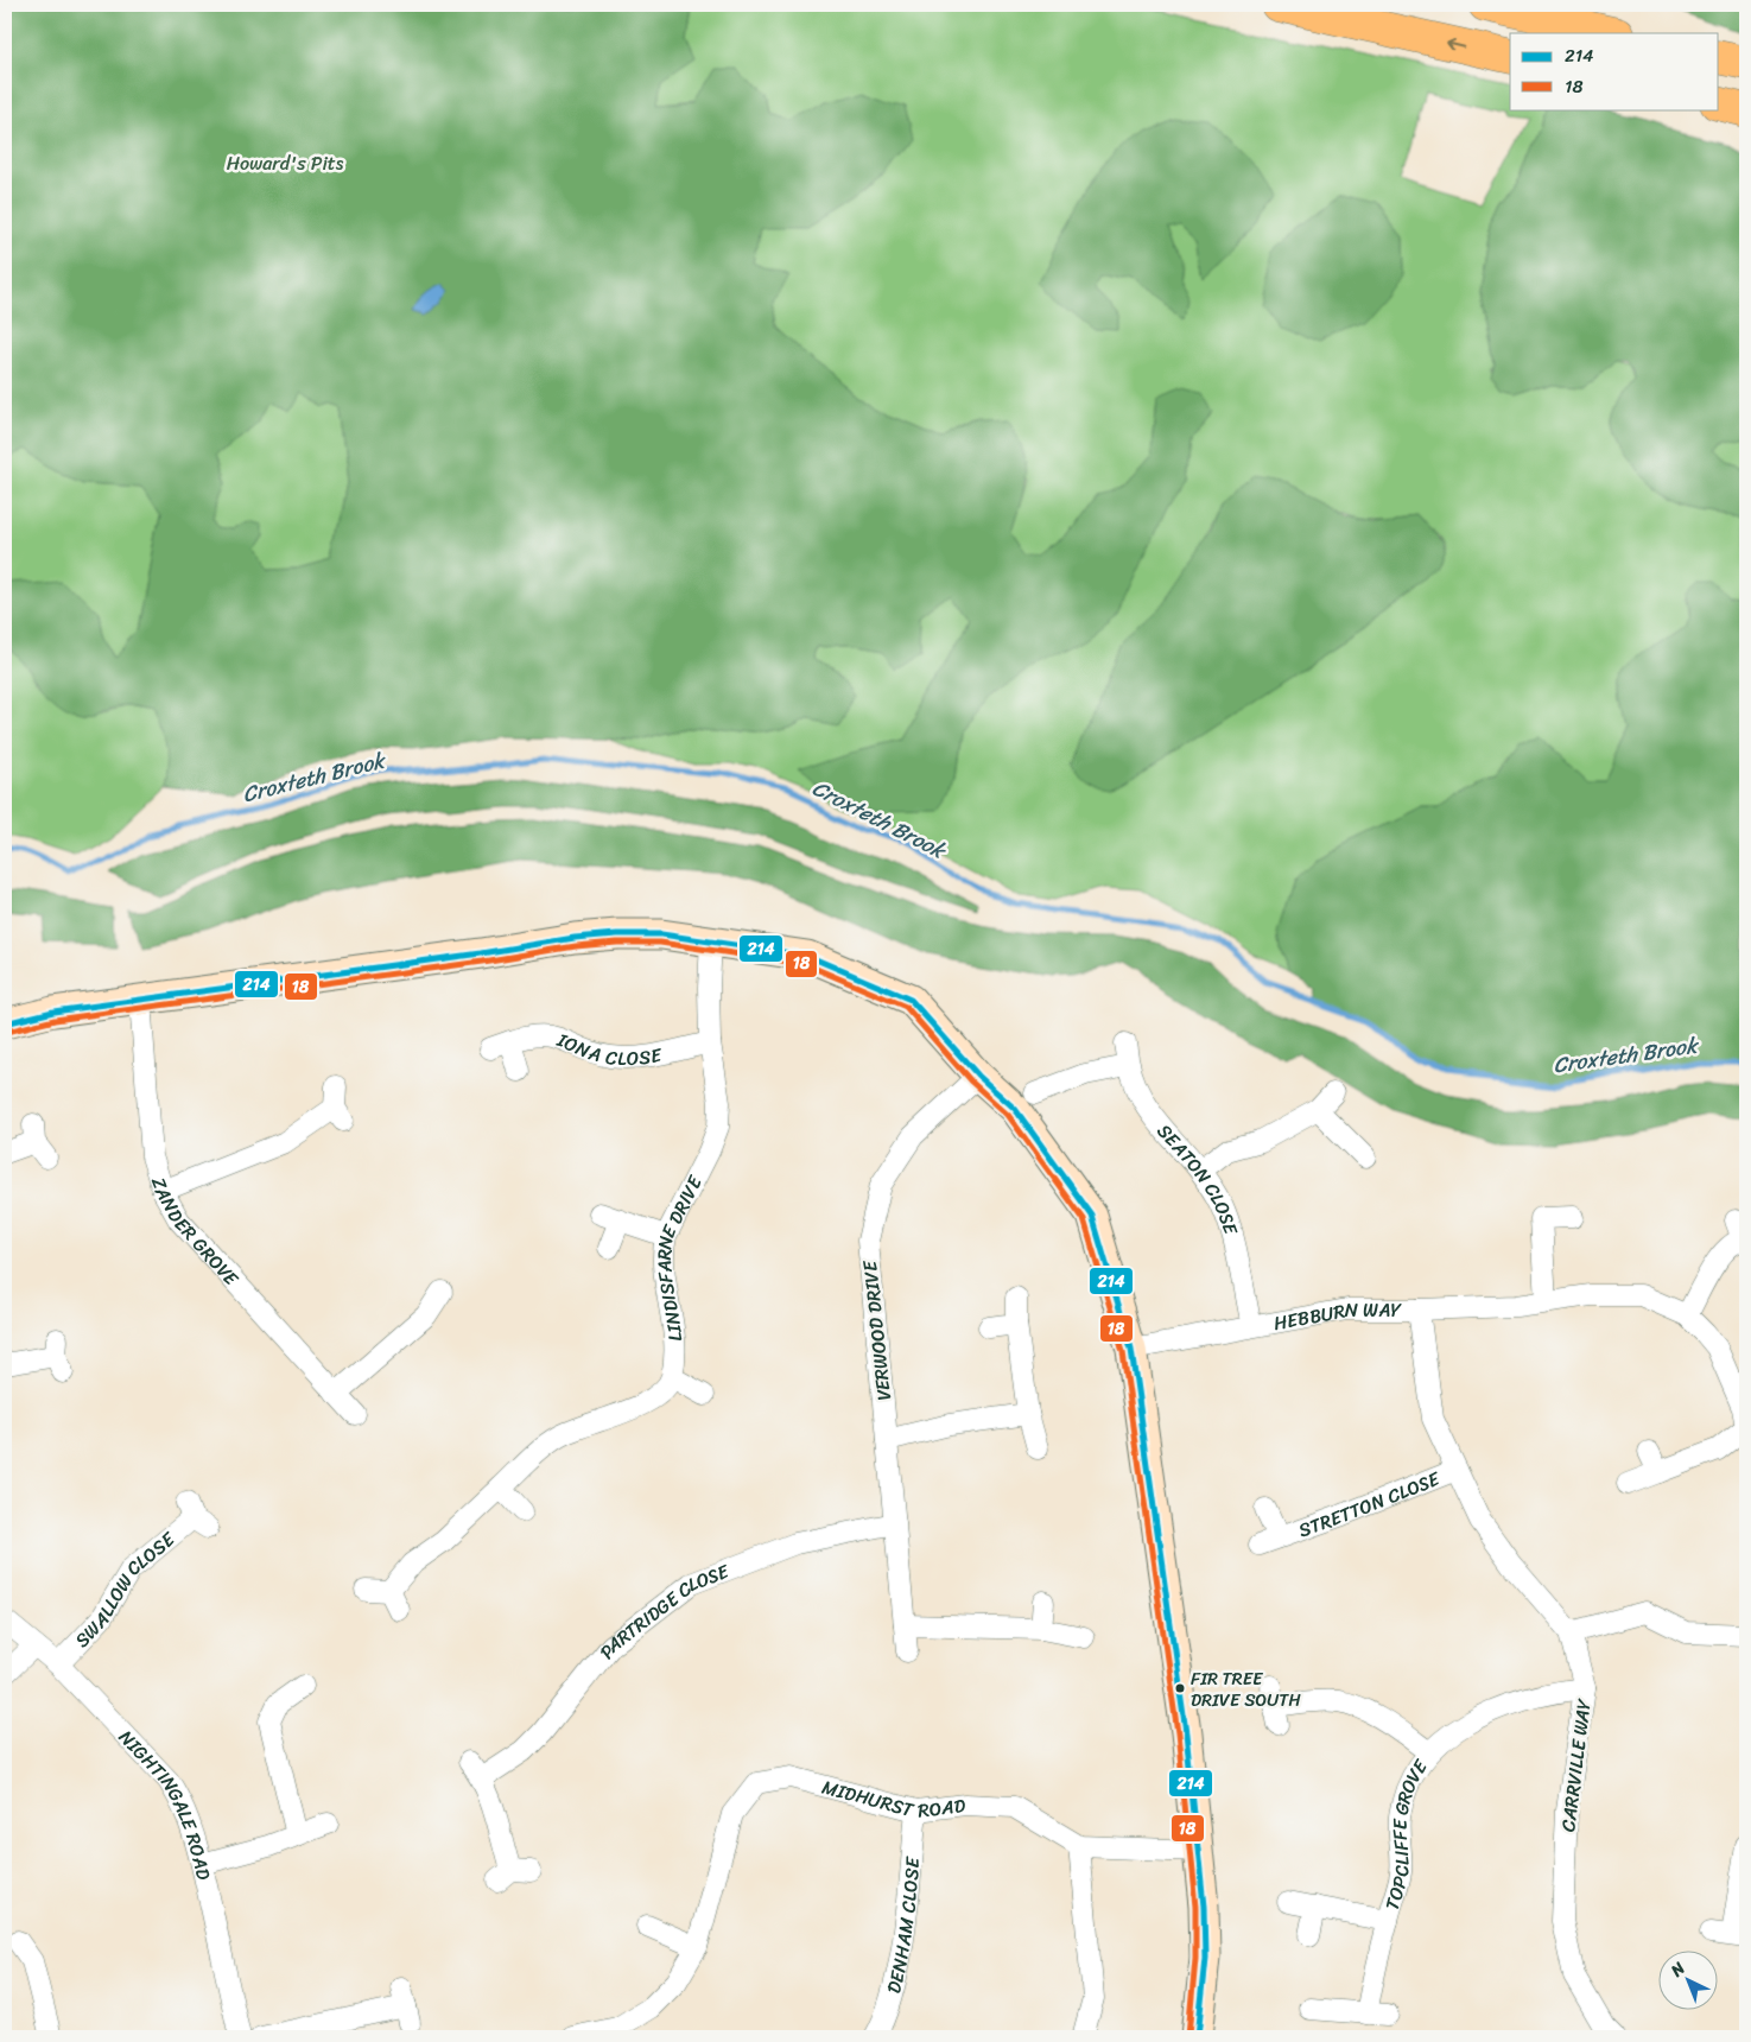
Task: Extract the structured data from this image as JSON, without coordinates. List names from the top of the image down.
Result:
{
  "streets": {
    "street": [
      "IONA CLOSE",
      "SEATON CLOSE",
      "ZANDER GROVE",
      "LINDISFARNE DRIVE",
      "HEBBURN WAY",
      "VERWOOD DRIVE",
      "STRETTON CLOSE",
      "SWALLOW CLOSE",
      "PARTRIDGE CLOSE",
      "CARRVILLE WAY",
      "MIDHURST ROAD",
      "NIGHTINGALE ROAD",
      "TOPCLIFFE GROVE",
      "DENHAM CLOSE"
    ]
  },
  "crossings": [
    ["IONA CLOSE", "LINDISFARNE DRIVE"],
    ["SEATON CLOSE", "HEBBURN WAY"],
    ["HEBBURN WAY", "CARRVILLE WAY"],
    ["VERWOOD DRIVE", "PARTRIDGE CLOSE"],
    ["STRETTON CLOSE", "CARRVILLE WAY"],
    ["SWALLOW CLOSE", "NIGHTINGALE ROAD"],
    ["CARRVILLE WAY", "TOPCLIFFE GROVE"],
    ["MIDHURST ROAD", "DENHAM CLOSE"]
  ],
  "water": ["Croxteth Brook"],
  "parks": ["Howard's Pits"],
  "places": ["FIR TREE DRIVE SOUTH"],
  "lines": ["transit line 214", "transit line 18"],
  "legend": ["214", "18"],
  "north": "top left"
}
